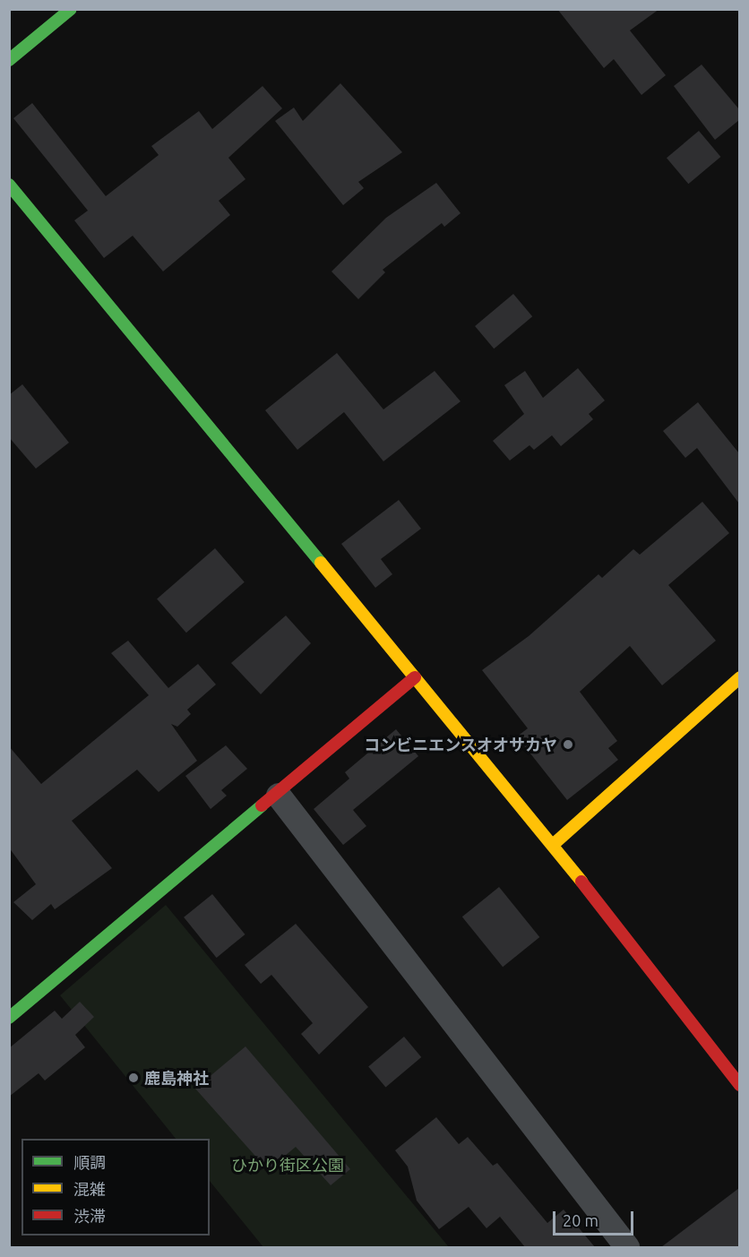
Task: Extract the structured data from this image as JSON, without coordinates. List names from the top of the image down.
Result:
{
  "parks": ["ひかり街区公園"],
  "places": ["コンビニエンスオオサカヤ", "鹿島神社"],
  "legend": ["順調", "混雑", "渋滞"],
  "scale_bar": "20 m"
}
